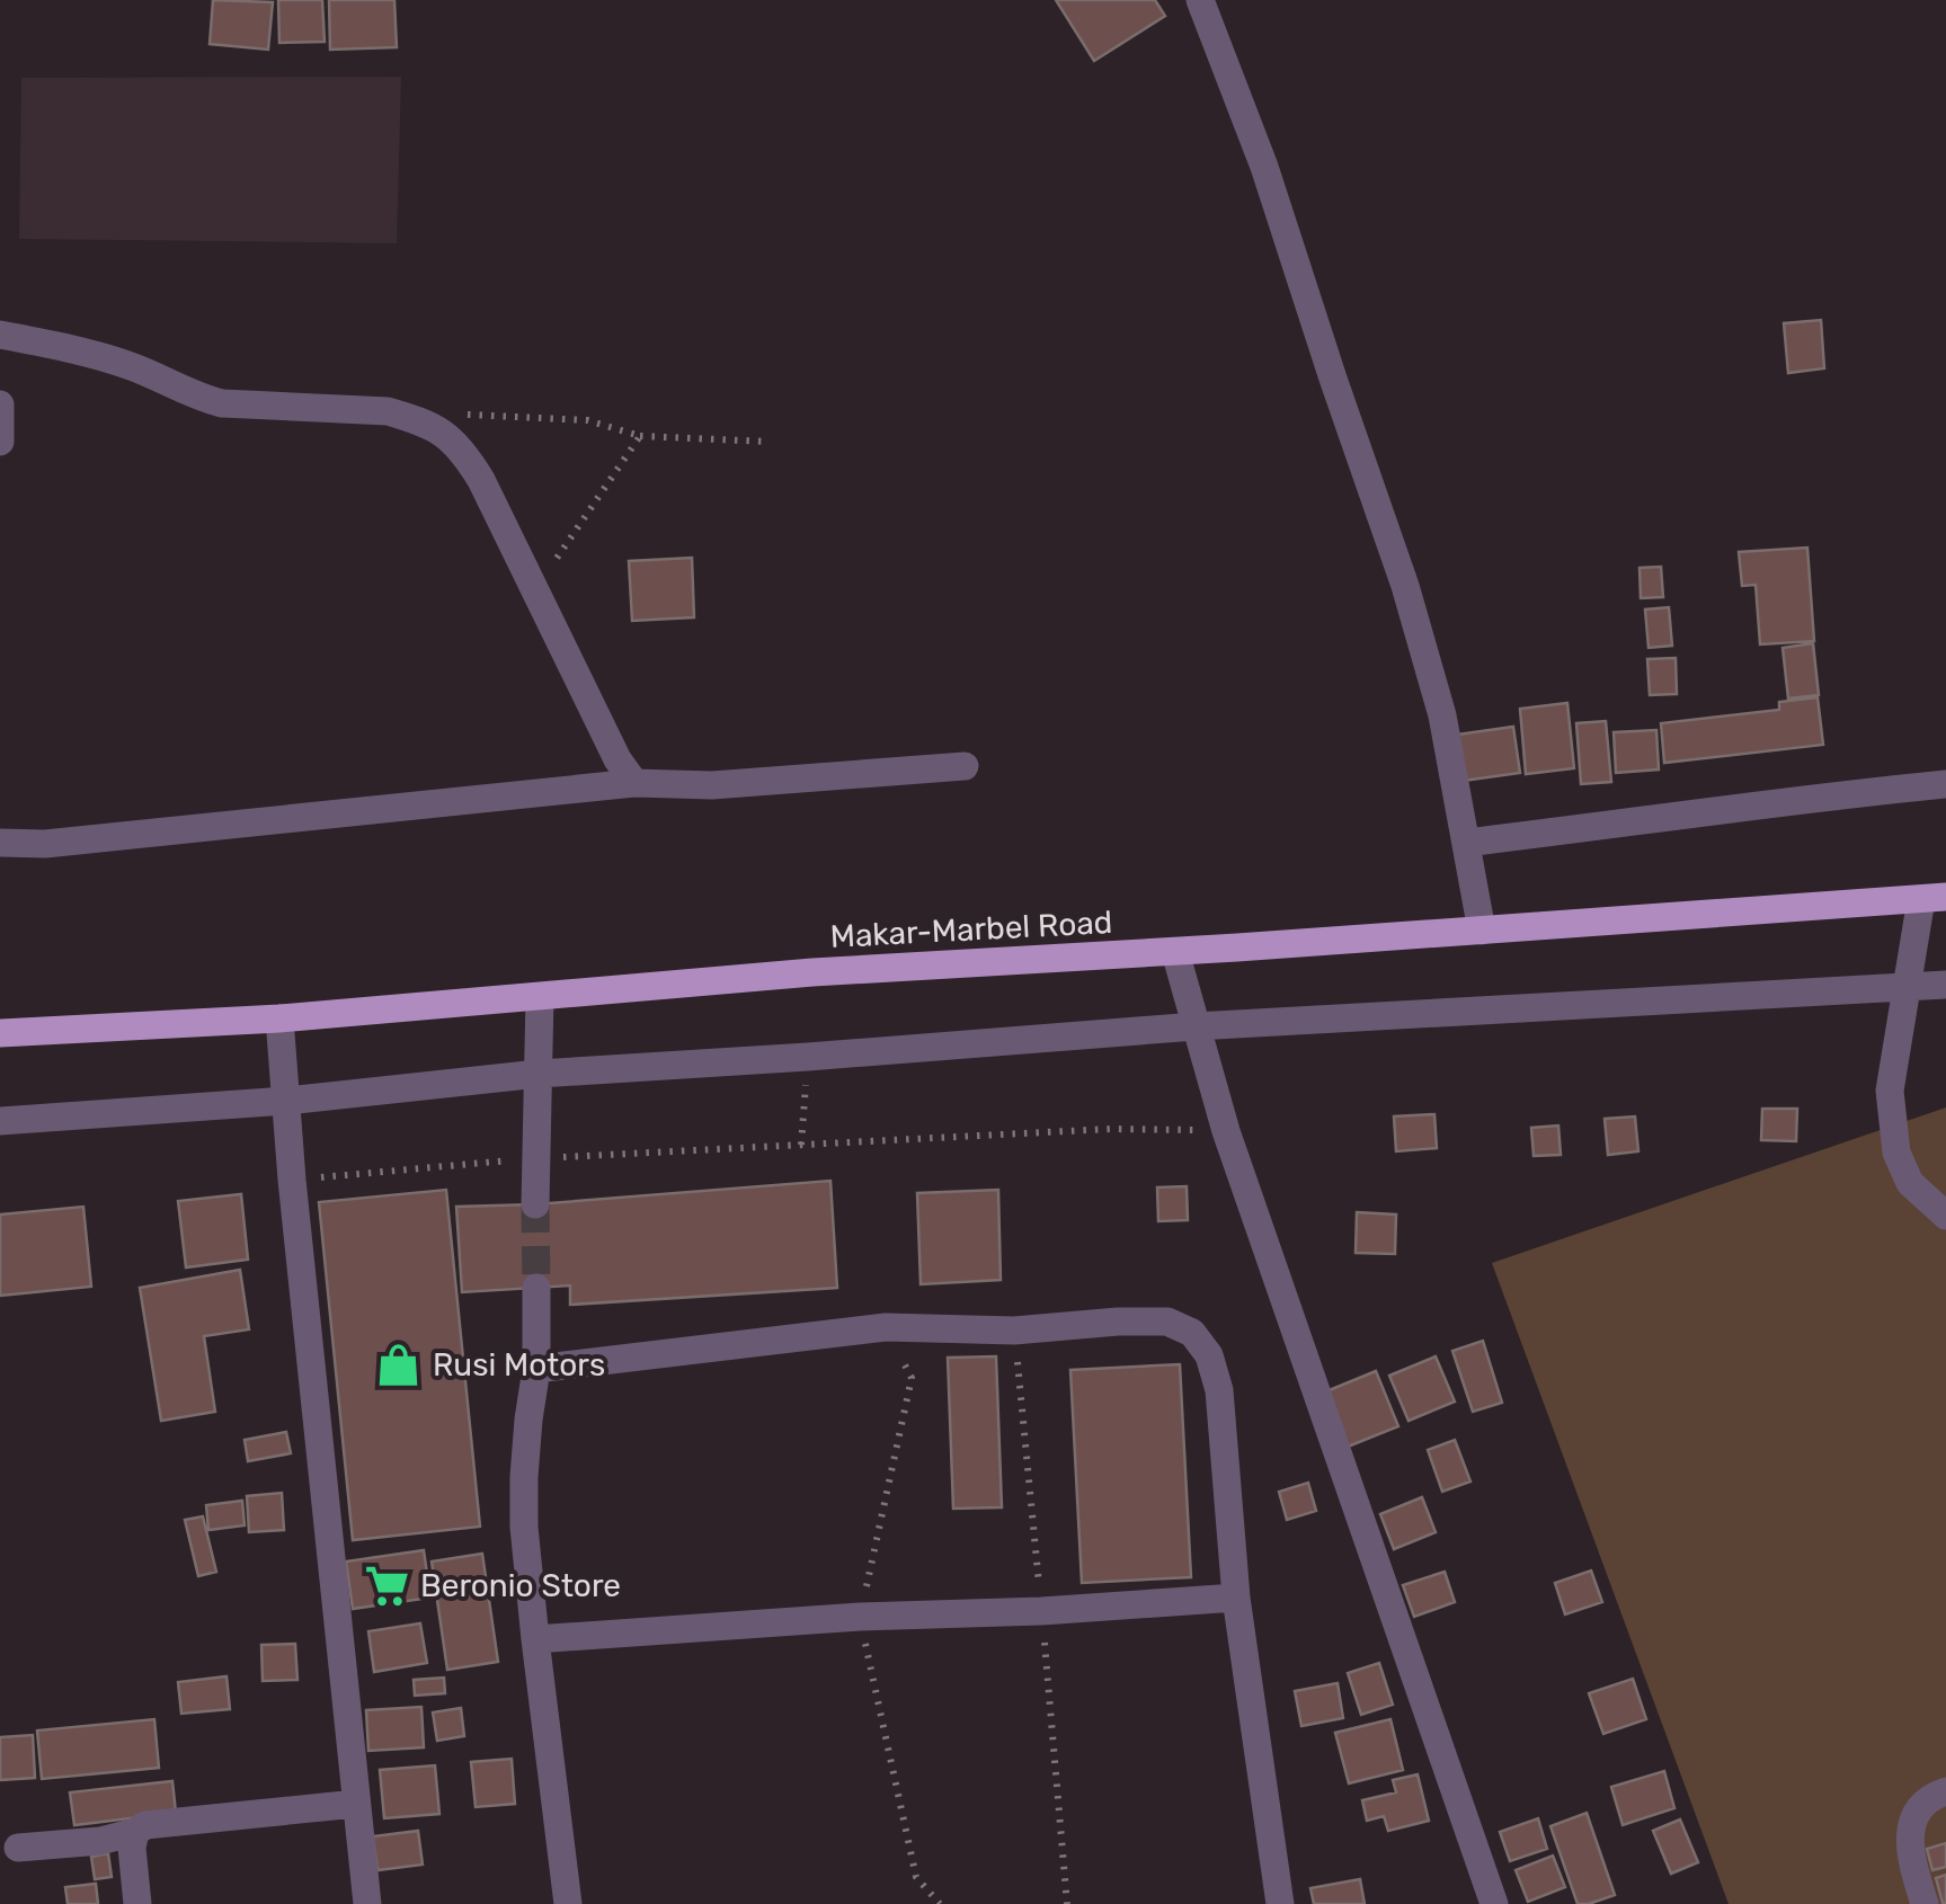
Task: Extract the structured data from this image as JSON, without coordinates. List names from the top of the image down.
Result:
{
  "streets": {
    "main road": ["Makar-Marbel Road"]
  },
  "places": {
    "shop": ["Rusi Motors"],
    "supermarket": ["Beronio Store"]
  }
}
